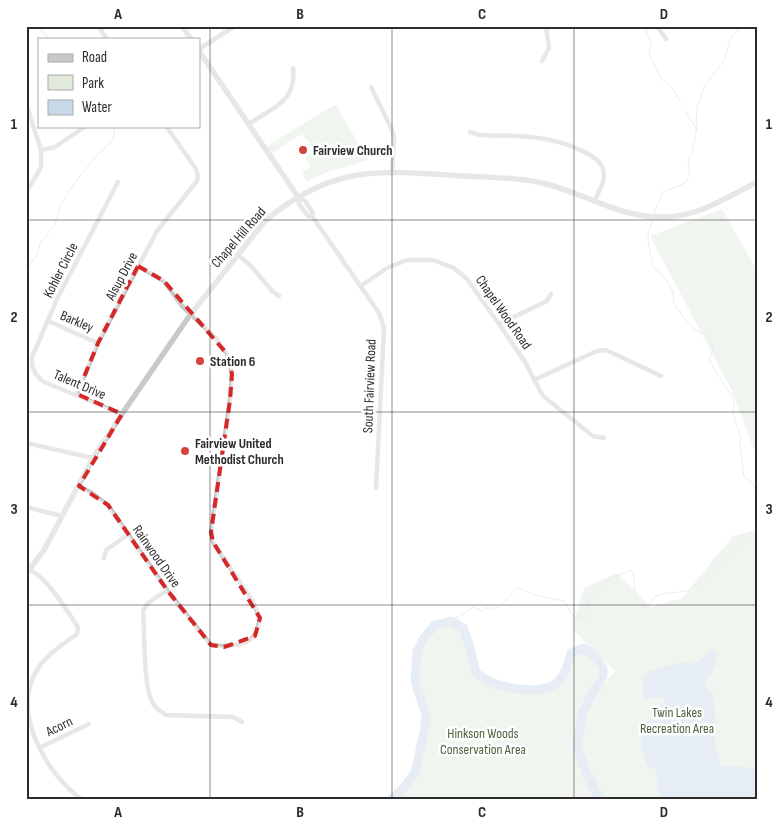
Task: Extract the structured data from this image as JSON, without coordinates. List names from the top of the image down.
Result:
{
  "streets": {
    "street": [
      "Chapel Hill Road",
      "Kohler Circle",
      "Alsup Drive",
      "Chapel Wood Road",
      "Barkley",
      "Talent Drive",
      "South Fairview Road",
      "Rainwood Drive",
      "Acorn"
    ]
  },
  "crossings": [
    ["Chapel Hill Road", "Talent Drive"],
    ["Chapel Hill Road", "South Fairview Road"],
    ["Chapel Hill Road", "Rainwood Drive"],
    ["Kohler Circle", "Barkley"],
    ["Kohler Circle", "Talent Drive"],
    ["Alsup Drive", "Barkley"],
    ["Alsup Drive", "Talent Drive"],
    ["Chapel Wood Road", "South Fairview Road"]
  ],
  "parks": ["Twin Lakes Recreation Area", "Hinkson Woods Conservation Area"],
  "places": ["Fairview Church", "Station 6", "Fairview United Methodist Church"],
  "legend": ["Road", "Park", "Water"],
  "grid": {
    "columns": [
      "A",
      "B",
      "C",
      "D"
    ],
    "rows": [
      "1",
      "2",
      "3",
      "4"
    ]
  }
}
